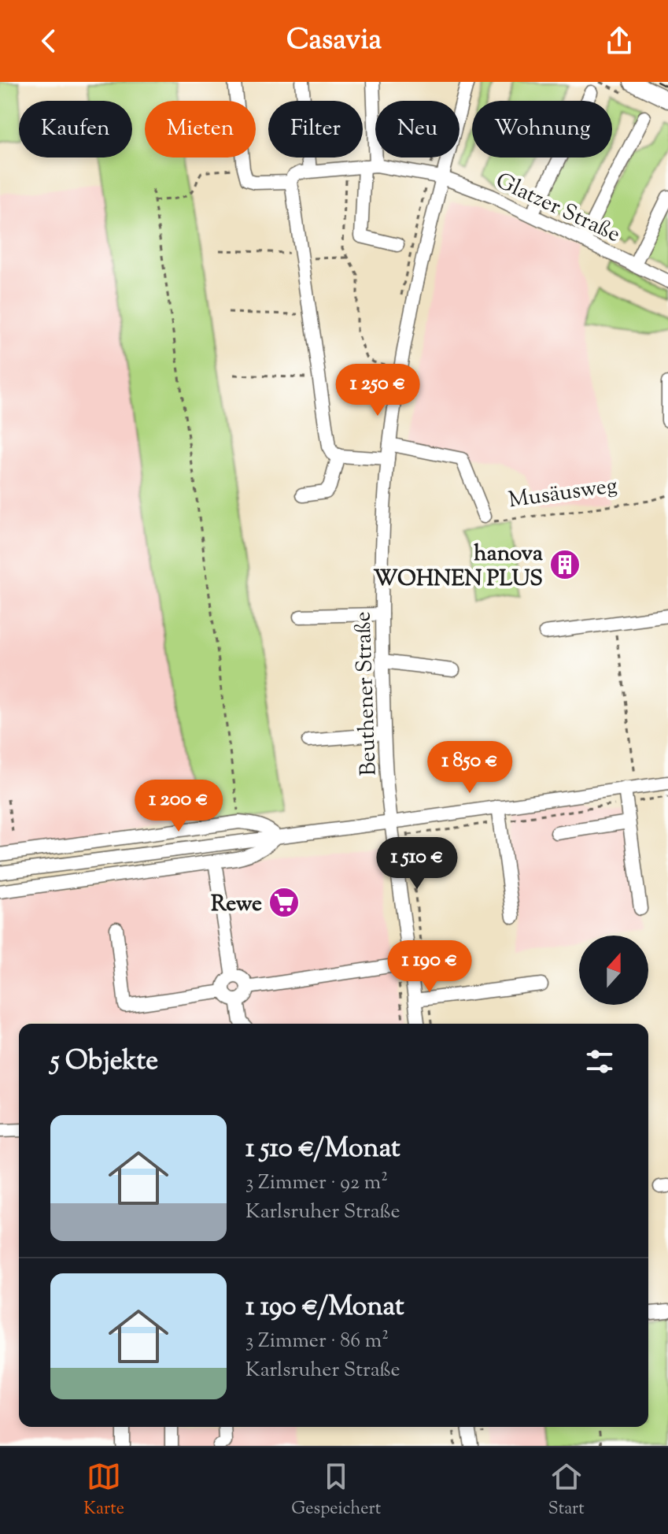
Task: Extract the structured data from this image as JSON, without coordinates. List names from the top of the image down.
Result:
{
  "streets": {
    "street": ["Glatzer Straße", "Musäusweg", "Beuthener Straße"]
  },
  "crossings": [
    ["Glatzer Straße", "Beuthener Straße"],
    ["Musäusweg", "Beuthener Straße"]
  ],
  "places": {
    "building": ["hanova WOHNEN PLUS"],
    "supermarket": ["Rewe"]
  },
  "north": "top",
  "page": {
    "header": "Casavia",
    "chip": [
      "Kaufen",
      "Mieten",
      "Filter",
      "Neu",
      "Wohnung"
    ],
    "price": [
      "1 250 €",
      "1 850 €",
      "1 200 €",
      "1 510 €",
      "1 190 €"
    ],
    "heading": "5 Objekte",
    "list": [
      {
        "name": "1 510 €/Monat",
        "note": "3 Zimmer · 92 m² · Karlsruher Straße"
      },
      {
        "name": "1 190 €/Monat",
        "note": "3 Zimmer · 86 m² · Karlsruher Straße"
      }
    ],
    "tabs": ["Karte", "Gespeichert", "Start"]
  }
}
